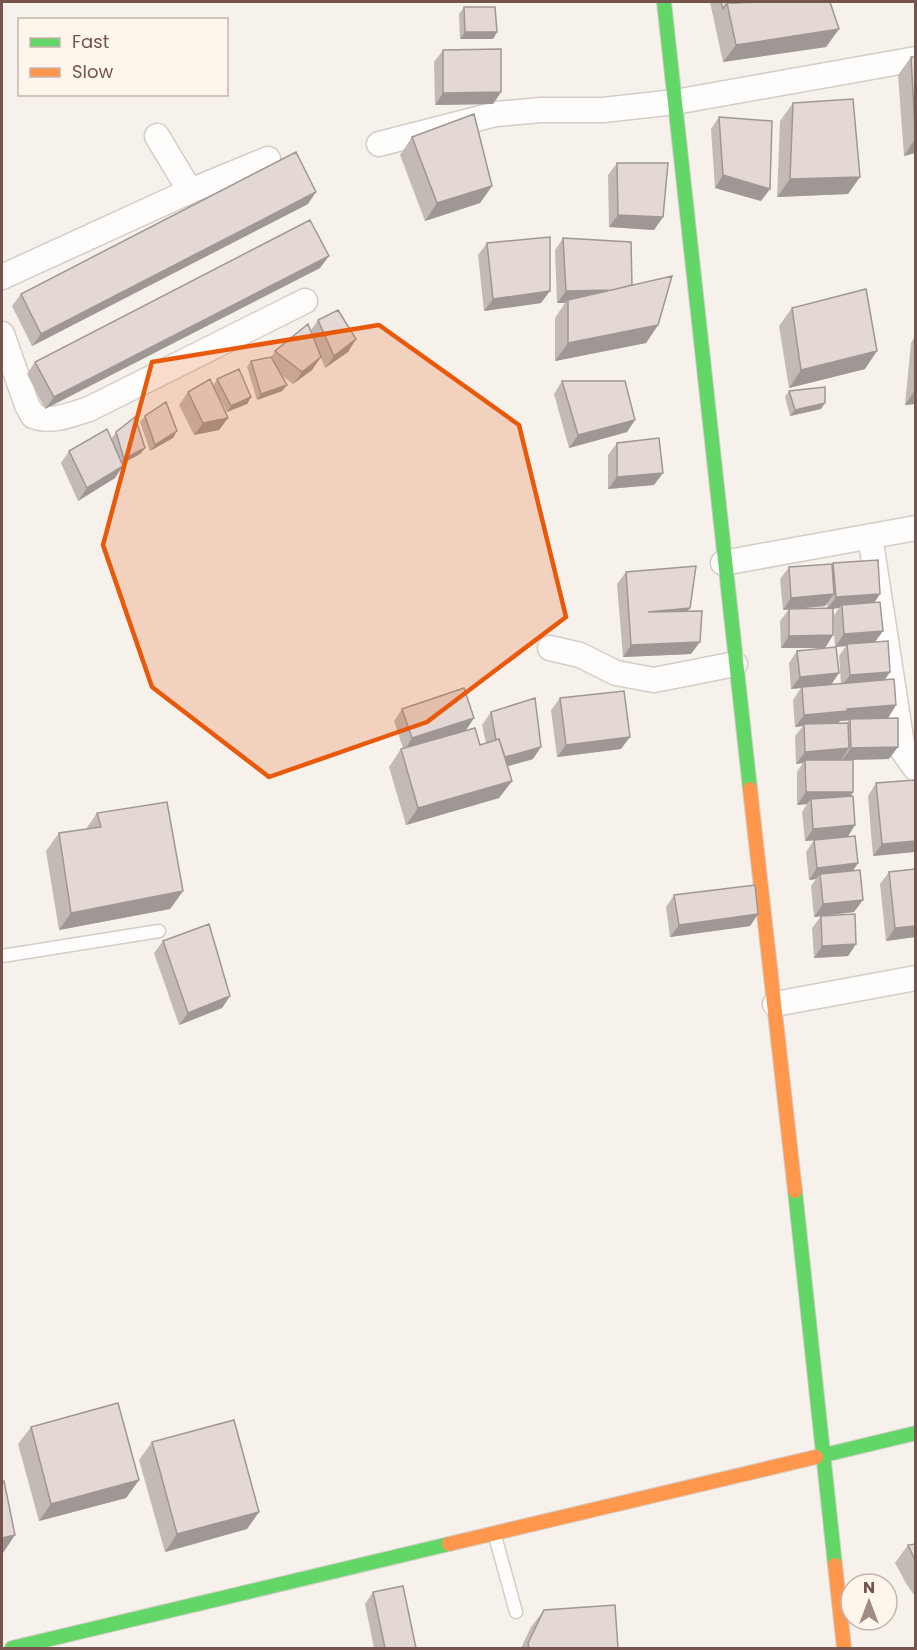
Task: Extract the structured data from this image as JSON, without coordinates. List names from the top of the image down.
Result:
{
  "legend": ["Fast", "Slow"],
  "north": "top"
}
